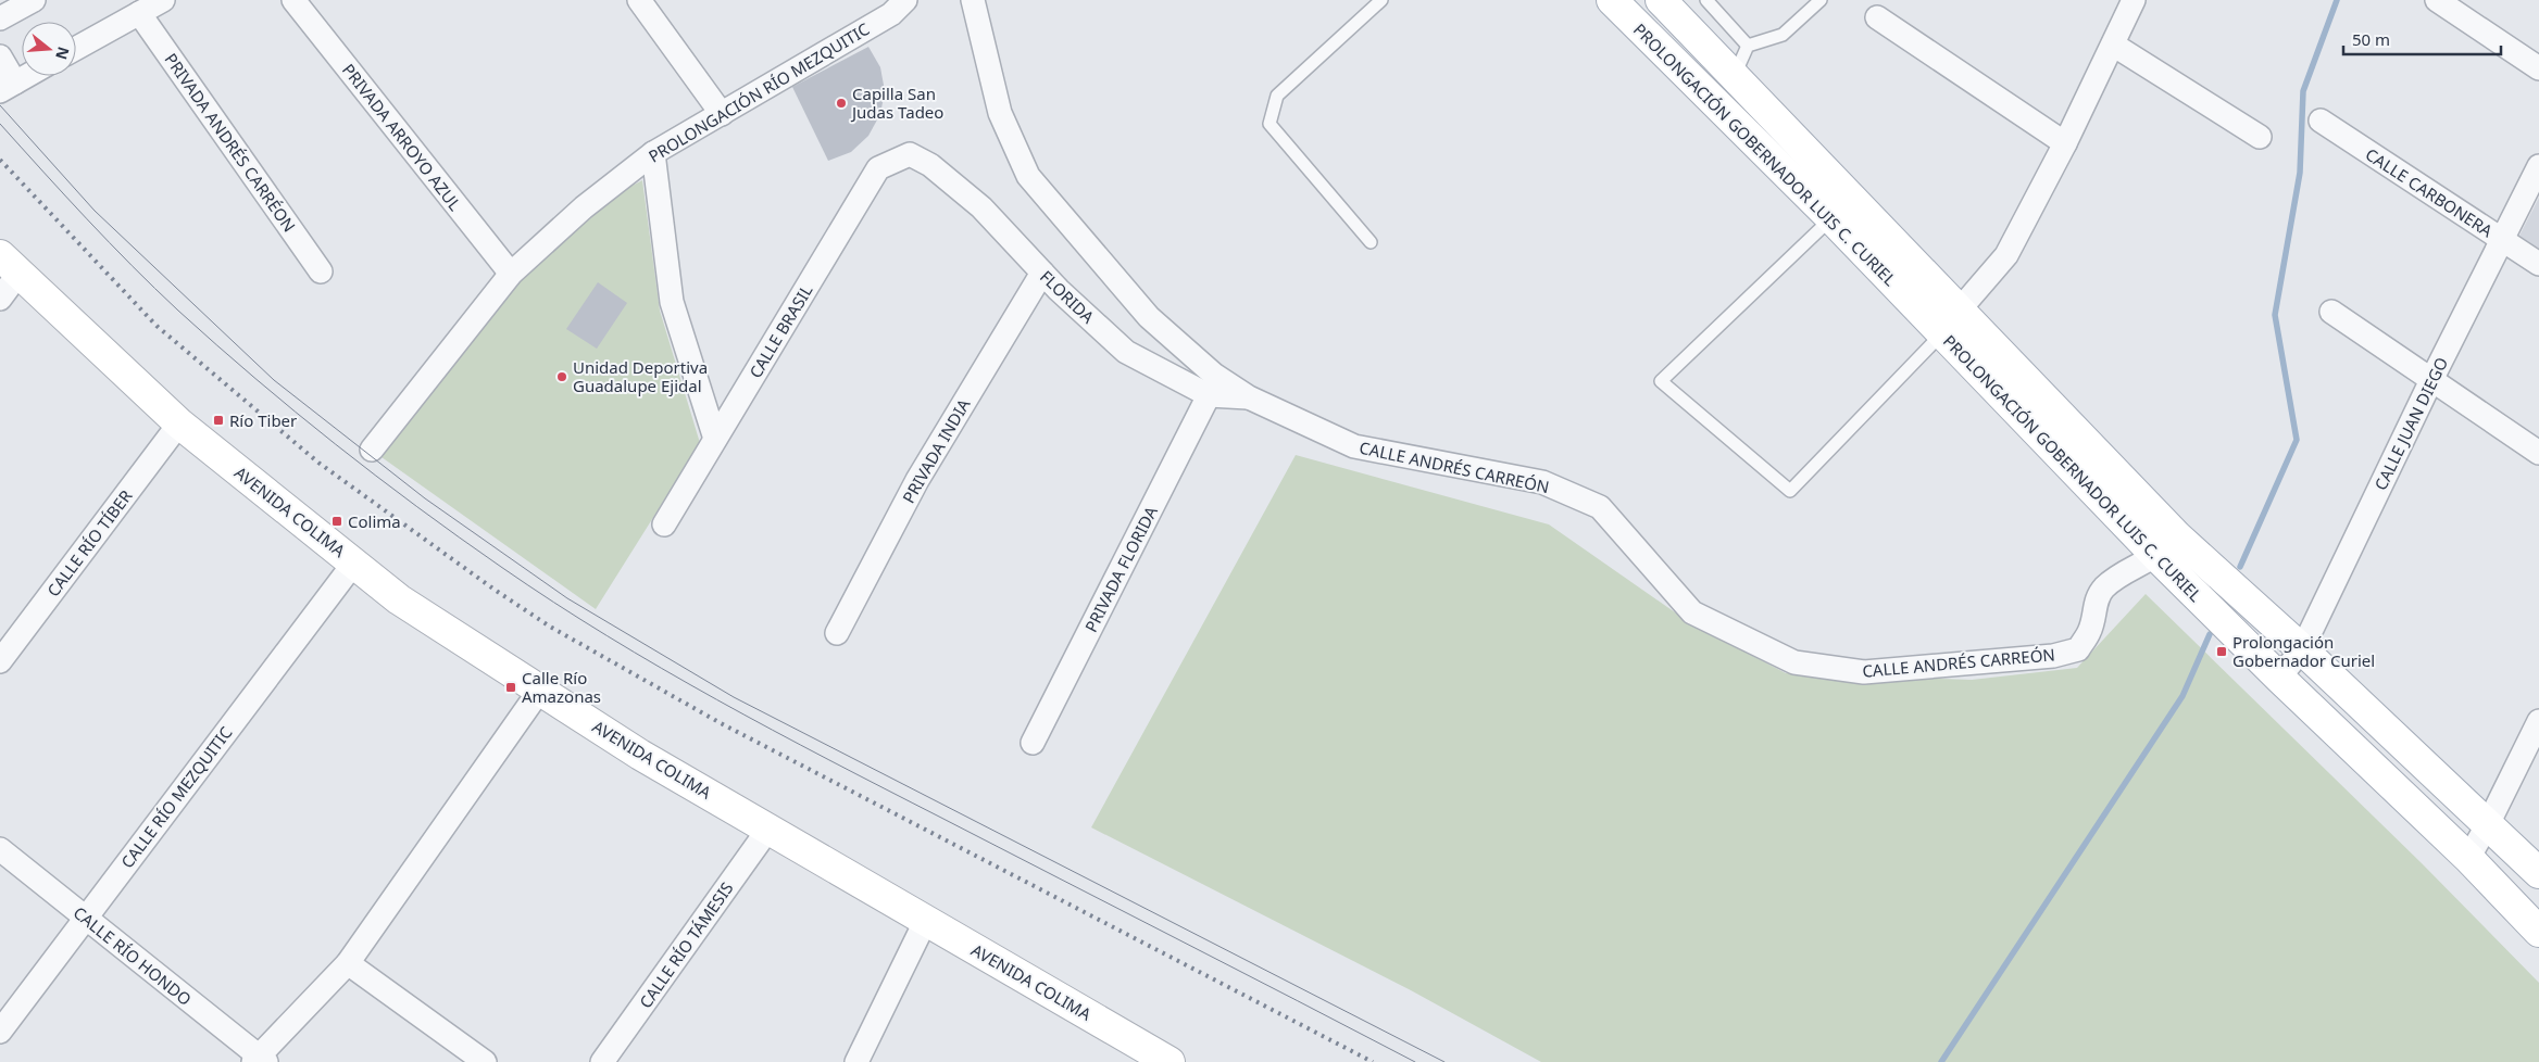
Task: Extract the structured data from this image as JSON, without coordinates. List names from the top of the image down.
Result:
{
  "streets": {
    "main road": ["PROLONGACIÓN GOBERNADOR LUIS C. CURIEL", "AVENIDA COLIMA"],
    "street": [
      "PROLONGACIÓN RÍO MEZQUITIC",
      "PRIVADA ARROYO AZUL",
      "PRIVADA ANDRÉS CARRÉON",
      "CALLE CARBONERA",
      "FLORIDA",
      "CALLE BRASIL",
      "CALLE JUAN DIEGO",
      "PRIVADA INDIA",
      "CALLE ANDRÉS CARREÓN",
      "CALLE RÍO TÍBER",
      "PRIVADA FLORIDA",
      "CALLE RÍO MEZQUITIC",
      "CALLE RÍO TÁMESIS",
      "CALLE RÍO HONDO"
    ]
  },
  "crossings": [
    ["PROLONGACIÓN RÍO MEZQUITIC", "PRIVADA ARROYO AZUL"],
    ["PROLONGACIÓN GOBERNADOR LUIS C. CURIEL", "CALLE JUAN DIEGO"],
    ["PROLONGACIÓN GOBERNADOR LUIS C. CURIEL", "CALLE ANDRÉS CARREÓN"],
    ["CALLE CARBONERA", "CALLE JUAN DIEGO"],
    ["FLORIDA", "CALLE BRASIL"],
    ["FLORIDA", "PRIVADA INDIA"],
    ["FLORIDA", "CALLE ANDRÉS CARREÓN"],
    ["FLORIDA", "PRIVADA FLORIDA"],
    ["AVENIDA COLIMA", "CALLE RÍO TÍBER"],
    ["AVENIDA COLIMA", "CALLE RÍO MEZQUITIC"],
    ["AVENIDA COLIMA", "CALLE RÍO TÁMESIS"],
    ["CALLE RÍO MEZQUITIC", "CALLE RÍO HONDO"]
  ],
  "places": {
    "other": ["Capilla San Judas Tadeo", "Unidad Deportiva Guadalupe Ejidal"],
    "transit": [
      "Río Tiber",
      "Colima",
      "Prolongación Gobernador Curiel",
      "Calle Río Amazonas"
    ]
  },
  "scale_bar": "50 m",
  "north": "right"
}
